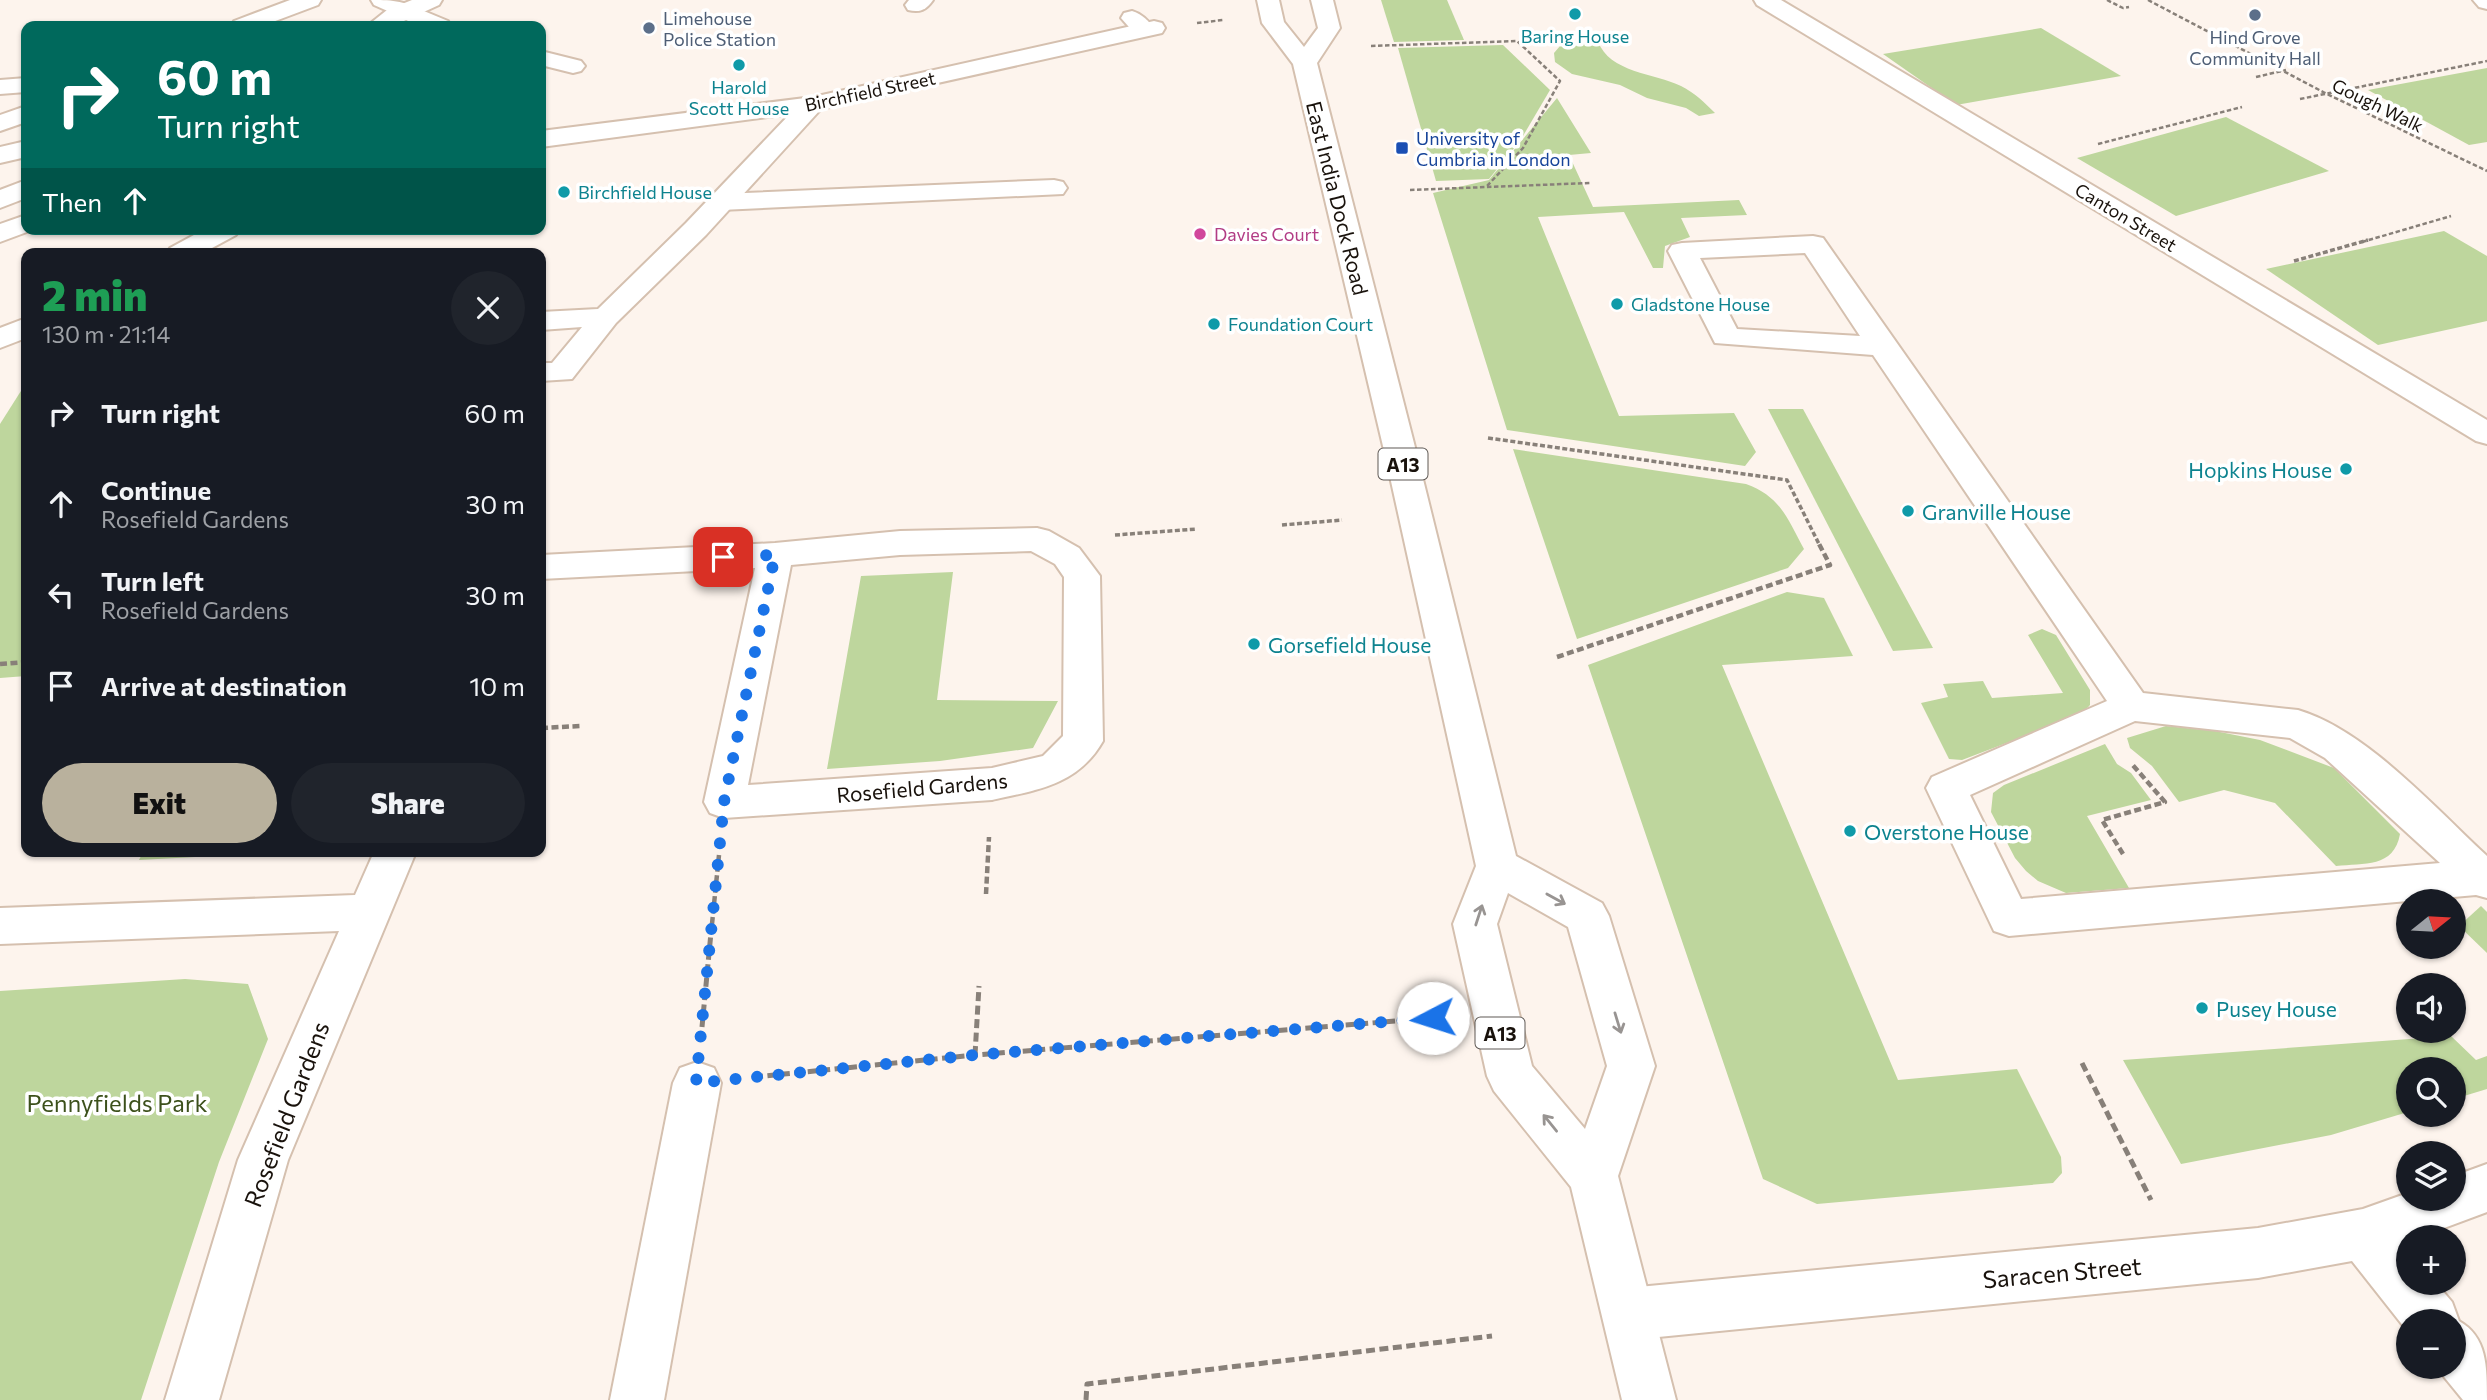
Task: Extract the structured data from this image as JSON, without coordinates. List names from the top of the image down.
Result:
{
  "streets": {
    "main road": [
      "Birchfield Street",
      "East India Dock Road",
      "Canton Street",
      "A13",
      "Rosefield Gardens",
      "Saracen Street"
    ],
    "path": ["Gough Walk"]
  },
  "crossings": [
    ["East India Dock Road", "A13"],
    ["A13", "Saracen Street"]
  ],
  "parks": ["Pennyfields Park"],
  "places": {
    "other": [
      "Baring House",
      "Hind Grove Community Hall",
      "Limehouse Police Station",
      "Harold Scott House",
      "Birchfield House",
      "Davies Court",
      "Gladstone House",
      "Foundation Court",
      "Hopkins House",
      "Granville House",
      "Gorsefield House",
      "Overstone House",
      "Pusey House"
    ],
    "transit": ["University of Cumbria in London"]
  },
  "north": "right",
  "page": {
    "turn": ["60 m", "Turn right"],
    "then": "Then",
    "heading": ["2 min", "130 m · 21:14"],
    "list": [
      {
        "name": "Turn right",
        "value": "60 m"
      },
      {
        "name": "Continue",
        "note": "Rosefield Gardens",
        "value": "30 m"
      },
      {
        "name": "Turn left",
        "note": "Rosefield Gardens",
        "value": "30 m"
      },
      {
        "name": "Arrive at destination",
        "value": "10 m"
      }
    ],
    "buttons": ["Exit", "Share"],
    "map_buttons": ["+", "−"]
  }
}
